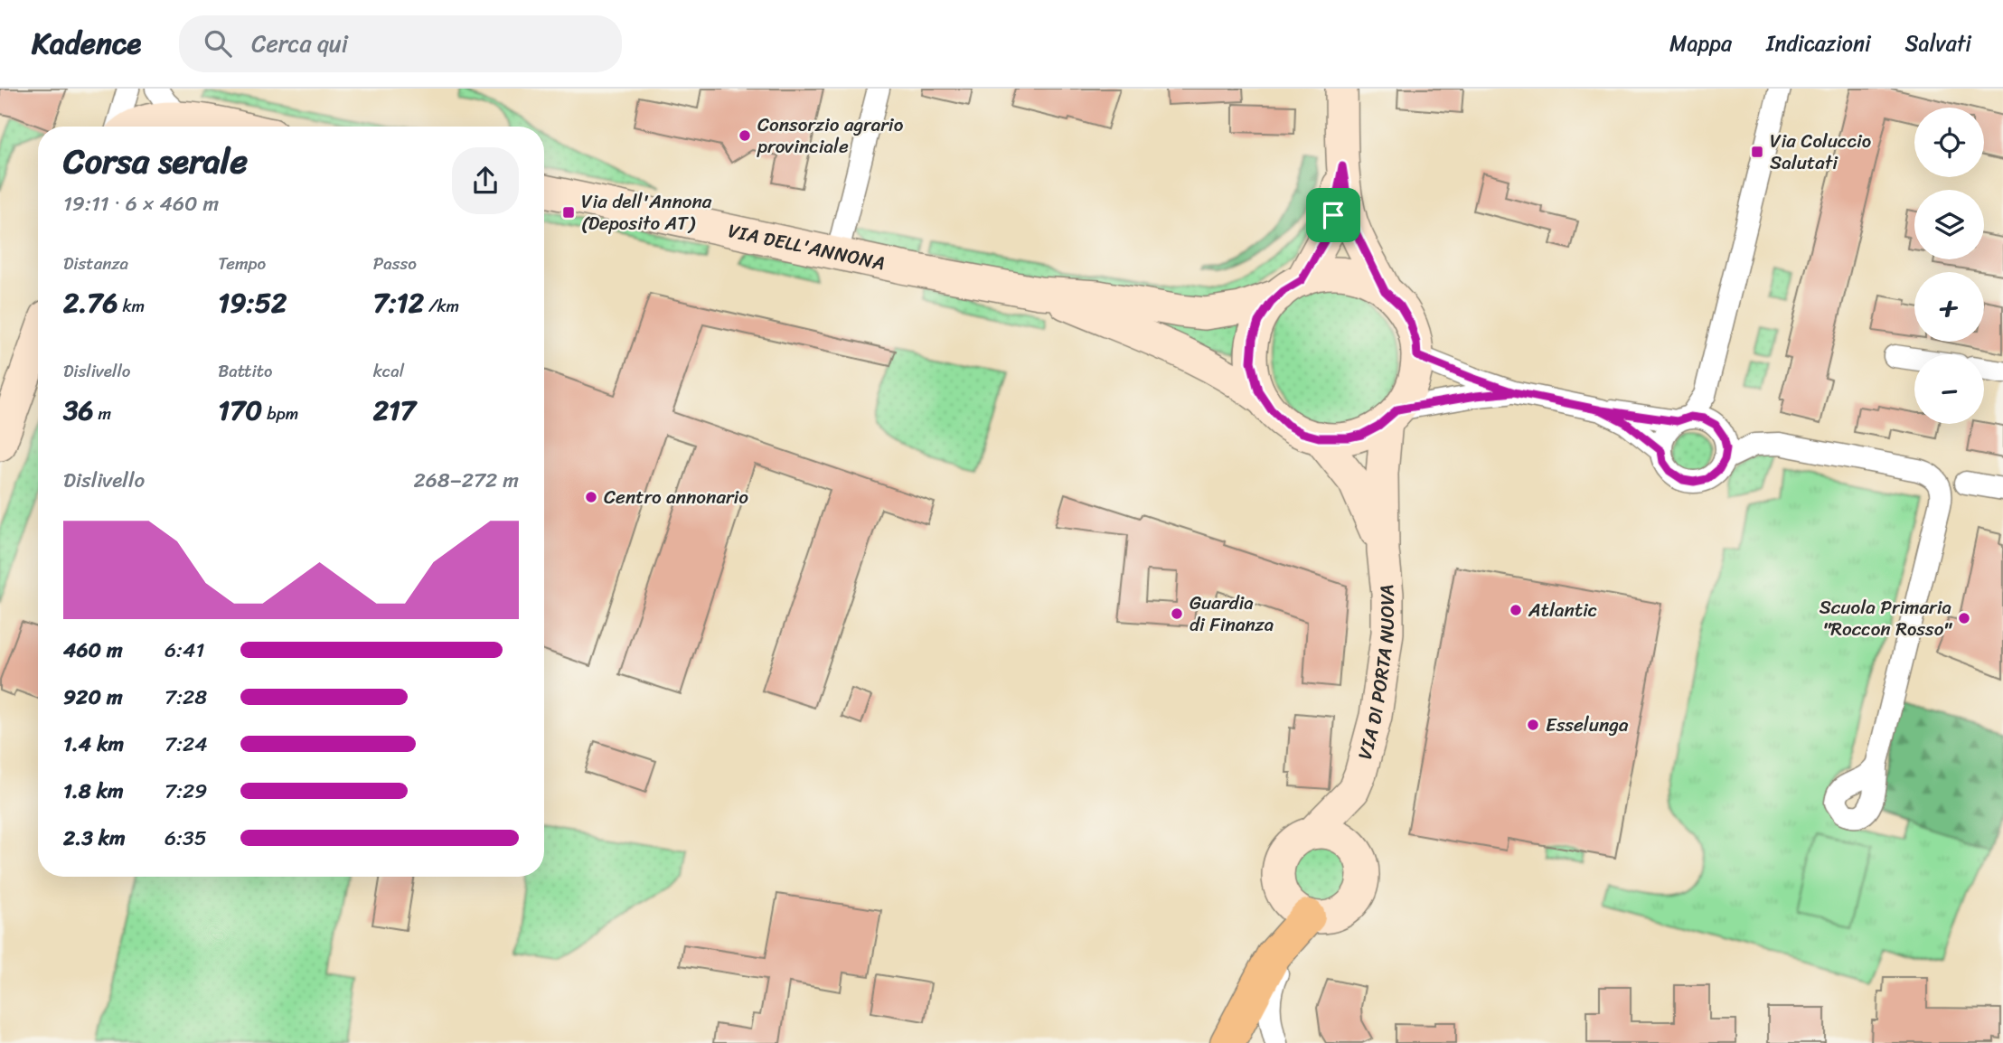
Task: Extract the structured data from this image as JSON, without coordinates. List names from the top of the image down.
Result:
{
  "streets": {
    "street": ["VIA DELL'ANNONA", "VIA DI PORTA NUOVA"]
  },
  "crossings": [
    ["VIA DELL'ANNONA", "VIA DI PORTA NUOVA"]
  ],
  "places": {
    "other": [
      "Consorzio agrario provinciale",
      "Centro annonario",
      "Atlantic",
      "Guardia di Finanza",
      "Scuola Primaria \"Roccon Rosso\"",
      "Esselunga"
    ],
    "transit": ["Via Coluccio Salutati", "Via dell'Annona (Deposito AT)"]
  },
  "page": {
    "header": "Kadence",
    "search": "Cerca qui",
    "nav": ["Mappa", "Indicazioni", "Salvati"],
    "map_buttons": ["+", "−"],
    "heading": ["Corsa serale", "19:11 · 6 × 460 m"],
    "stats": [
      ["Distanza", "2.76 km"],
      ["Tempo", "19:52"],
      ["Passo", "7:12 /km"],
      ["Dislivello", "36 m"],
      ["Battito", "170 bpm"],
      ["kcal", "217"]
    ],
    "chart": ["Dislivello", "268–272 m"],
    "list": [
      {
        "name": "460 m",
        "note": "6:41"
      },
      {
        "name": "920 m",
        "note": "7:28"
      },
      {
        "name": "1.4 km",
        "note": "7:24"
      },
      {
        "name": "1.8 km",
        "note": "7:29"
      },
      {
        "name": "2.3 km",
        "note": "6:35"
      }
    ]
  }
}
